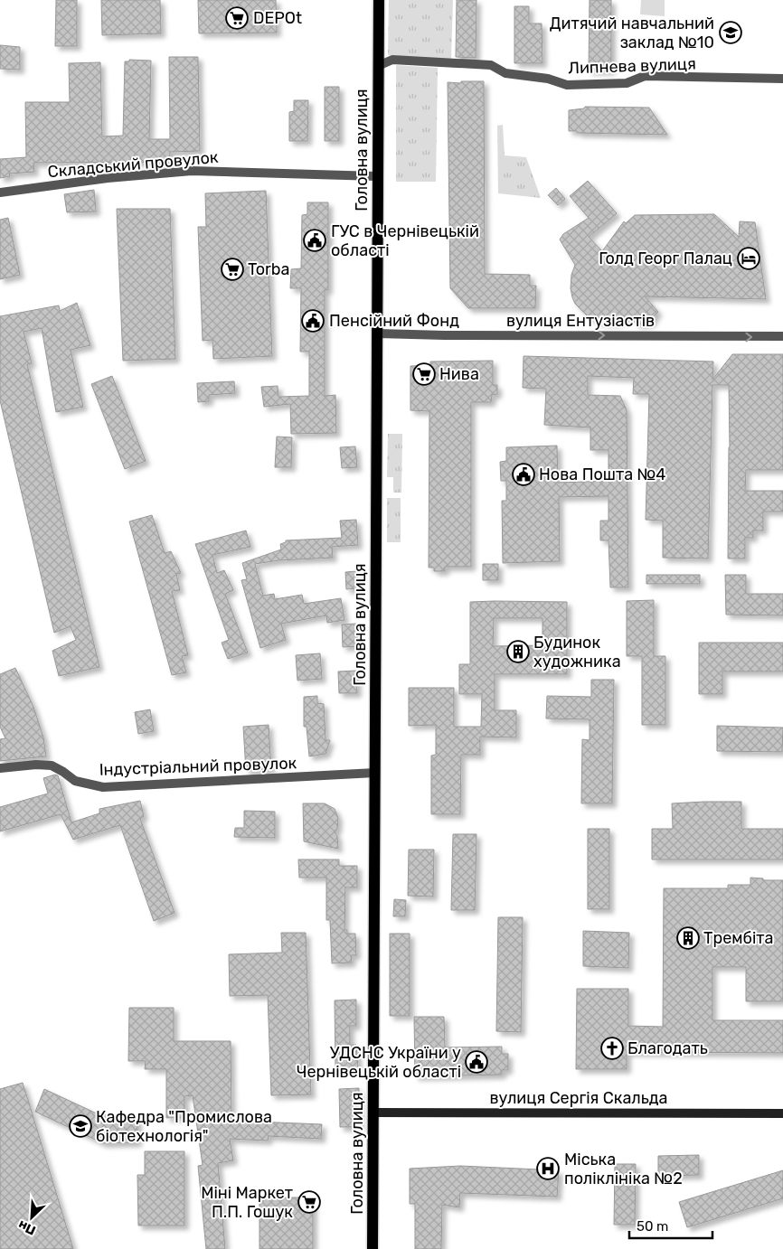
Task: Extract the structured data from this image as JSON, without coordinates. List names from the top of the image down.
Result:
{
  "streets": {
    "main road": ["Головна вулиця", "вулиця Сергія Скальда"],
    "street": [
      "Липнева вулиця",
      "Складський провулок",
      "вулиця Ентузіастів",
      "Індустріальний провулок"
    ]
  },
  "crossings": [
    ["Липнева вулиця", "Головна вулиця"],
    ["Головна вулиця", "Складський провулок"],
    ["Головна вулиця", "вулиця Ентузіастів"],
    ["Головна вулиця", "Індустріальний провулок"],
    ["Головна вулиця", "вулиця Сергія Скальда"]
  ],
  "one_way": ["вулиця Ентузіастів"],
  "places": {
    "supermarket": [
      "DEPOt",
      "Torba",
      "Нива",
      "Міні Маркет П.П. Гошук"
    ],
    "school or university": ["Дитячий навчальний заклад №10", "Кафедра \"Промислова біотехнологія\""],
    "public building": [
      "ГУС в Чернівецькій області",
      "Пенсійний Фонд",
      "Нова Пошта №4",
      "УДСНС України у Чернівецькій області"
    ],
    "hotel": ["Голд Георг Палац"],
    "building": ["Будинок художника", "Трембіта"],
    "church": ["Благодать"],
    "hospital": ["Міська поліклініка №2"]
  },
  "scale_bar": "50 m",
  "north": "bottom left"
}
